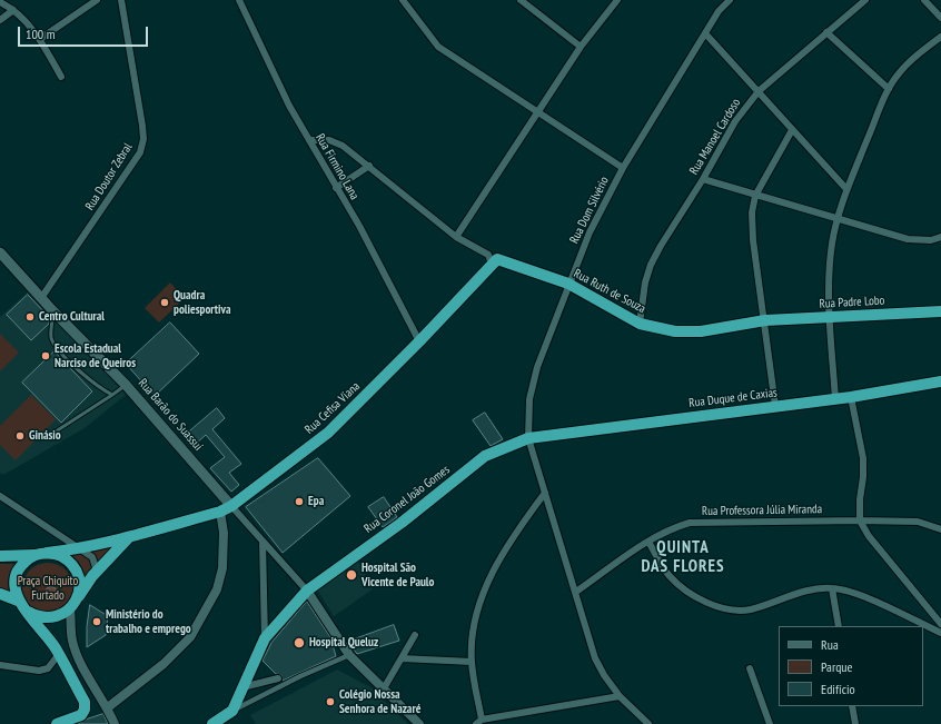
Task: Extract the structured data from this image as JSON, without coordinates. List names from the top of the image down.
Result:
{
  "streets": {
    "highway": [
      "Rua Ruth de Souza",
      "Rua Padre Lobo",
      "Rua Duque de Caxias",
      "Rua Cefisa Viana",
      "Rua Coronel João Gomes"
    ],
    "main road": ["Rua Barão do Suassuí"],
    "street": [
      "Rua Manoel Cardoso",
      "Rua Firmino Lana",
      "Rua Doutor Zebral",
      "Rua Dom Silvério",
      "Rua Professora Júlia Miranda"
    ]
  },
  "crossings": [
    ["Rua Manoel Cardoso", "Rua Ruth de Souza"],
    ["Rua Firmino Lana", "Rua Ruth de Souza"],
    ["Rua Firmino Lana", "Rua Cefisa Viana"],
    ["Rua Doutor Zebral", "Rua Barão do Suassuí"],
    ["Rua Dom Silvério", "Rua Ruth de Souza"],
    ["Rua Dom Silvério", "Rua Duque de Caxias"],
    ["Rua Dom Silvério", "Rua Coronel João Gomes"],
    ["Rua Dom Silvério", "Rua Professora Júlia Miranda"],
    ["Rua Ruth de Souza", "Rua Padre Lobo"],
    ["Rua Ruth de Souza", "Rua Cefisa Viana"],
    ["Rua Duque de Caxias", "Rua Coronel João Gomes"],
    ["Rua Cefisa Viana", "Rua Barão do Suassuí"],
    ["Rua Barão do Suassuí", "Rua Coronel João Gomes"]
  ],
  "districts": ["QUINTA DAS FLORES"],
  "parks": ["Praça Chiquito Furtado"],
  "places": [
    "Quadra poliesportiva",
    "Centro Cultural",
    "Escola Estadual Narciso de Queiros",
    "Ginásio",
    "Epa",
    "Hospital São Vicente de Paulo",
    "Ministério do trabalho e emprego",
    "Hospital Queluz",
    "Colégio Nossa Senhora de Nazaré"
  ],
  "legend": ["Rua", "Parque", "Edifício"],
  "scale_bar": "100 m"
}
